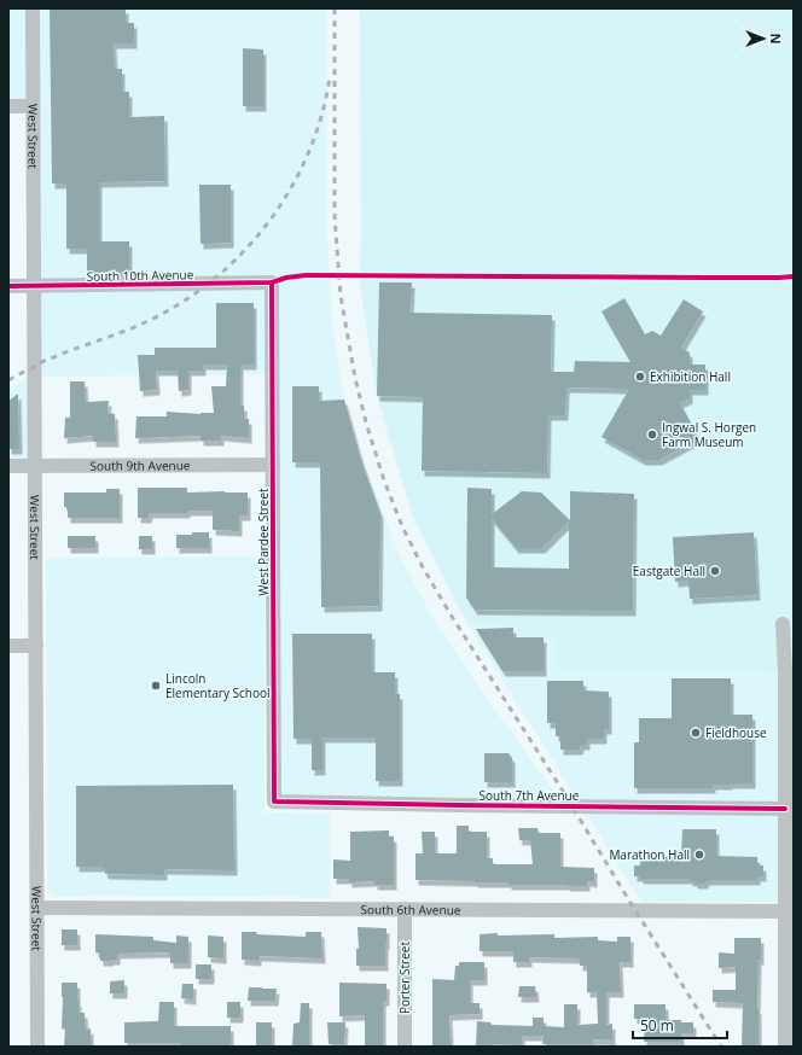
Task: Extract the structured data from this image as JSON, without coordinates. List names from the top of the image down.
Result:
{
  "streets": {
    "street": [
      "West Street",
      "South 10th Avenue",
      "South 9th Avenue",
      "West Pardee Street",
      "South 7th Avenue",
      "South 6th Avenue",
      "Porter Street"
    ]
  },
  "crossings": [
    ["West Street", "South 10th Avenue"],
    ["West Street", "South 9th Avenue"],
    ["West Street", "South 6th Avenue"],
    ["South 10th Avenue", "West Pardee Street"],
    ["South 9th Avenue", "West Pardee Street"],
    ["West Pardee Street", "South 7th Avenue"],
    ["South 6th Avenue", "Porter Street"]
  ],
  "places": [
    "Exhibition Hall",
    "Ingwal S. Horgen Farm Museum",
    "Eastgate Hall",
    "Lincoln Elementary School",
    "Fieldhouse",
    "Marathon Hall"
  ],
  "scale_bar": "50 m",
  "north": "right"
}
